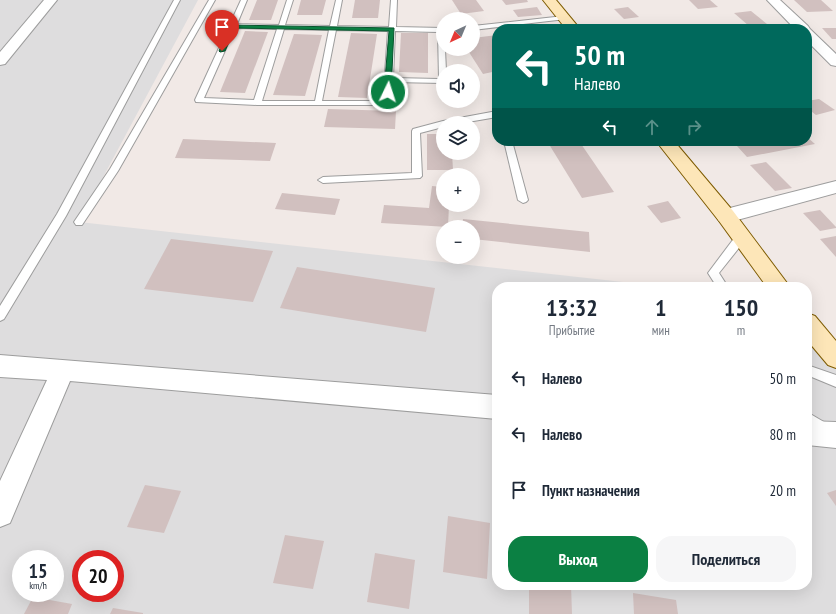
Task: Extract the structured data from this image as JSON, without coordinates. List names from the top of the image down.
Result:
{
  "north": "bottom left",
  "page": {
    "map_buttons": ["+", "−"],
    "turn": ["50 m", "Налево"],
    "eta": [
      "13:32",
      "Прибытие",
      "1",
      "мин",
      "150",
      "m"
    ],
    "list": [
      {
        "name": "Налево",
        "value": "50 m"
      },
      {
        "name": "Налево",
        "value": "80 m"
      },
      {
        "name": "Пункт назначения",
        "value": "20 m"
      }
    ],
    "buttons": ["Выход", "Поделиться"],
    "speed": "15 km/h",
    "limit": "20"
  }
}
